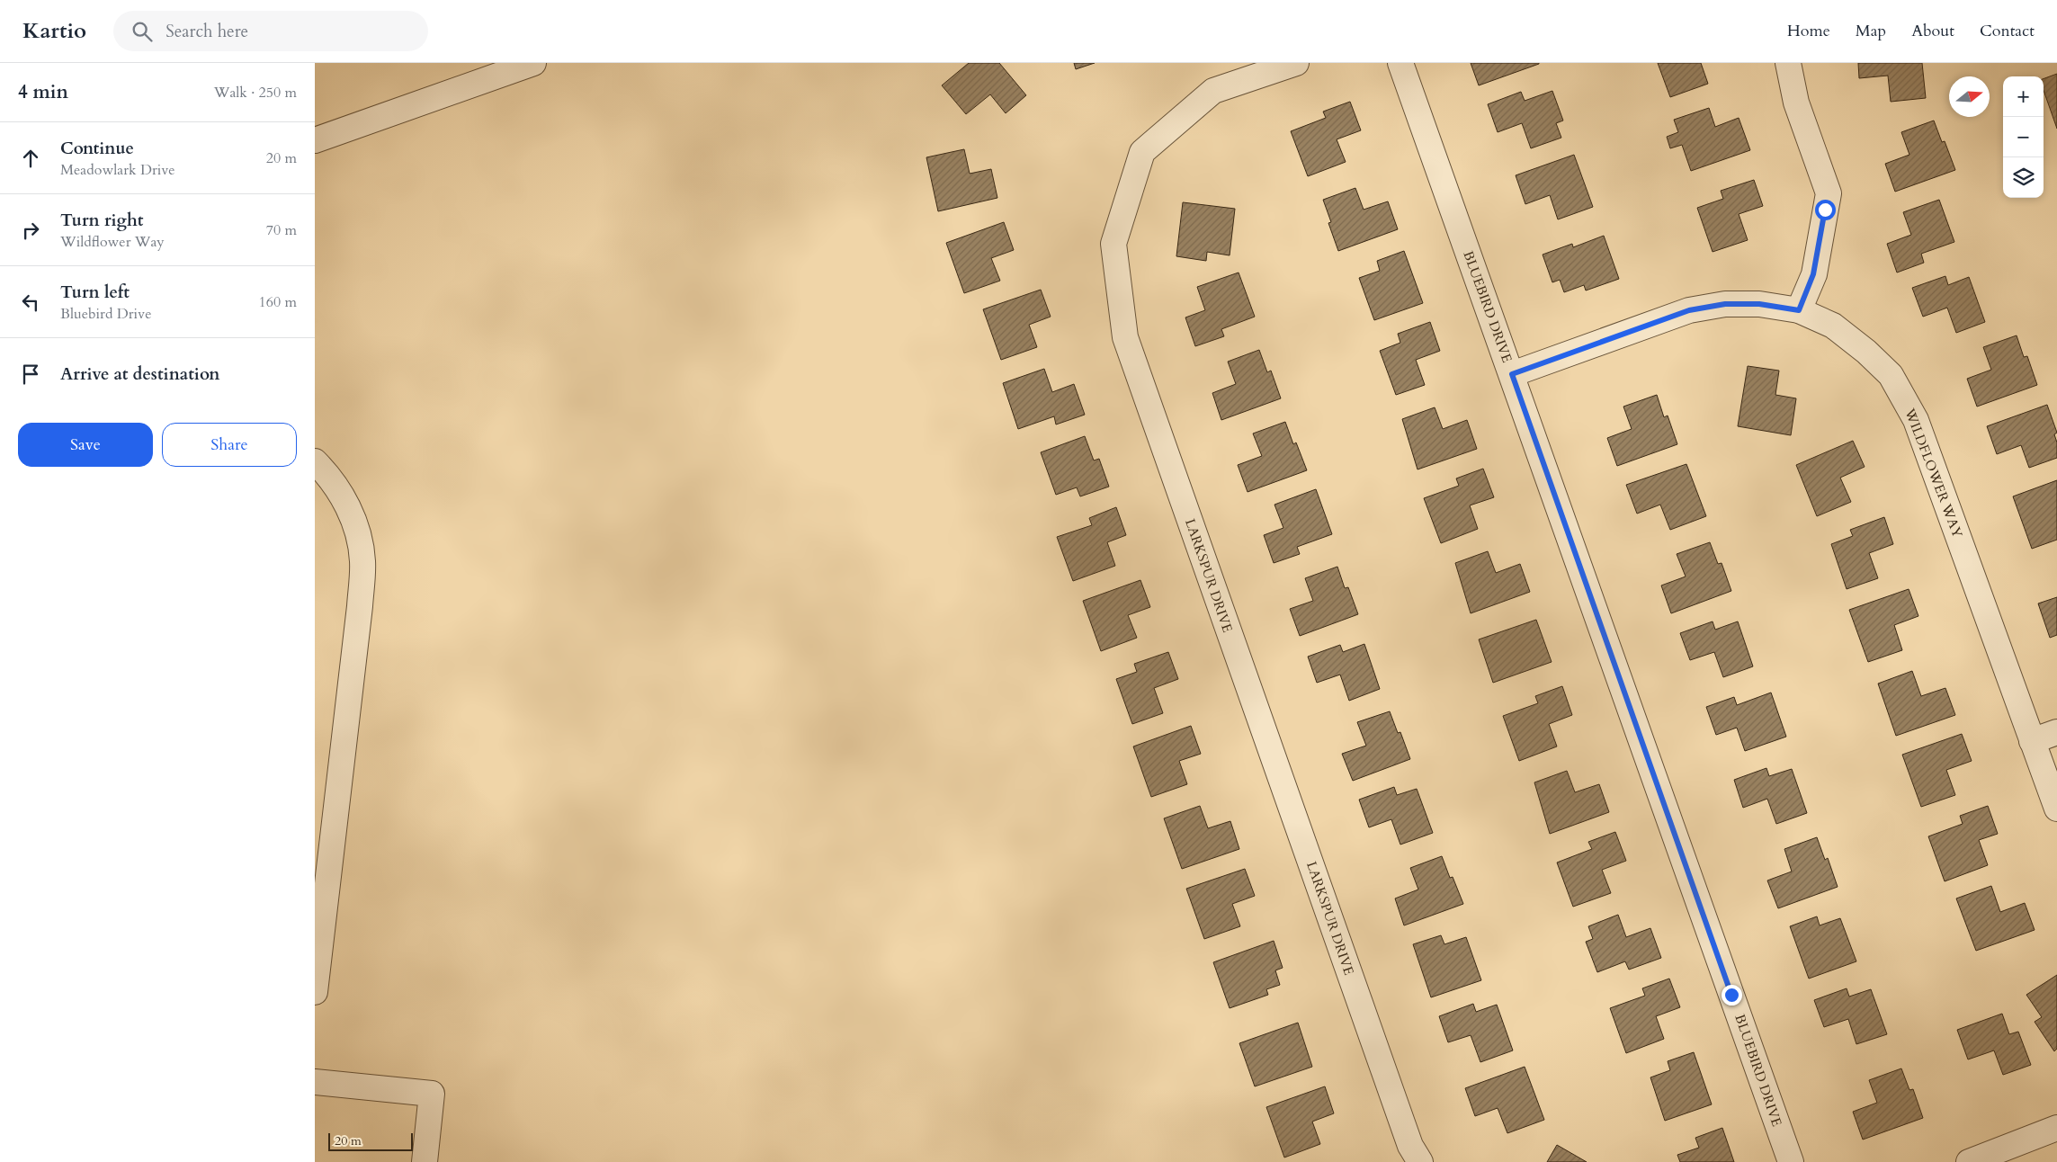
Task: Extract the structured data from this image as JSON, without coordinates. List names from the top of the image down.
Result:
{
  "streets": {
    "street": ["BLUEBIRD DRIVE", "WILDFLOWER WAY", "LARKSPUR DRIVE"]
  },
  "crossings": [
    ["BLUEBIRD DRIVE", "WILDFLOWER WAY"]
  ],
  "scale_bar": "20 m",
  "north": "right",
  "page": {
    "header": "Kartio",
    "search": "Search here",
    "nav": [
      "Home",
      "Map",
      "About",
      "Contact"
    ],
    "heading": ["4 min", "Walk · 250 m"],
    "map_buttons": ["+", "−"],
    "list": [
      ["Continue", "Meadowlark Drive", "20 m"],
      ["Turn right", "Wildflower Way", "70 m"],
      ["Turn left", "Bluebird Drive", "160 m"],
      "Arrive at destination"
    ],
    "buttons": ["Save", "Share"],
    "scale": "20 m"
  }
}
